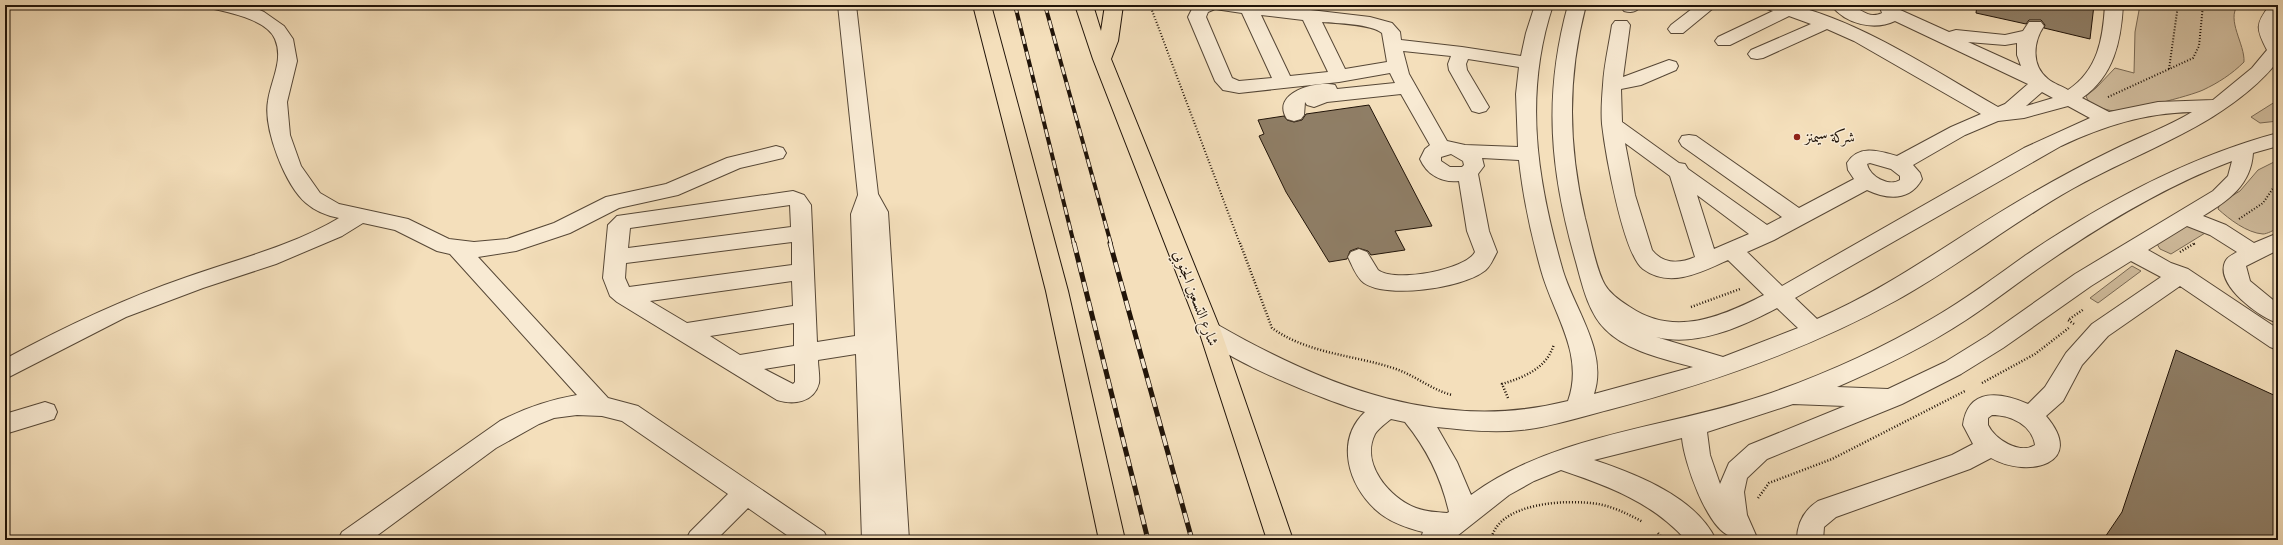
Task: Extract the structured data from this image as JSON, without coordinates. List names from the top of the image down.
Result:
{
  "streets": {
    "highway": ["شارع التسعين الجنوبي"]
  },
  "places": ["شركة سيمنز"]
}
